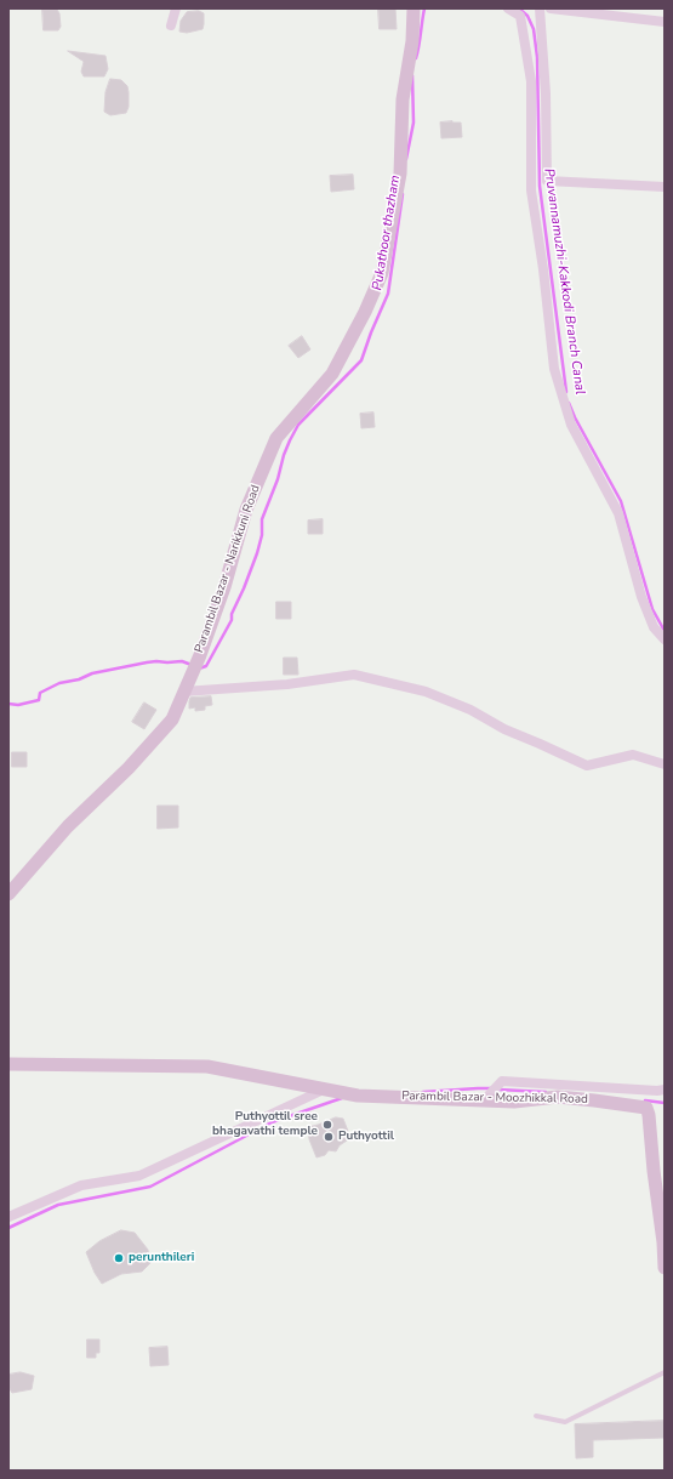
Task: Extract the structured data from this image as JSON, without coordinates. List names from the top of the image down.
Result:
{
  "streets": {
    "main road": ["Parambil Bazar - Narikkuni Road", "Parambil Bazar - Moozhikkal Road"]
  },
  "water": ["Pukathoor thazham", "Pruvannamuzhi-Kakkodi Branch Canal"],
  "places": ["Puthyottil sree bhagavathi temple", "Puthyottil", "perunthileri"]
}
